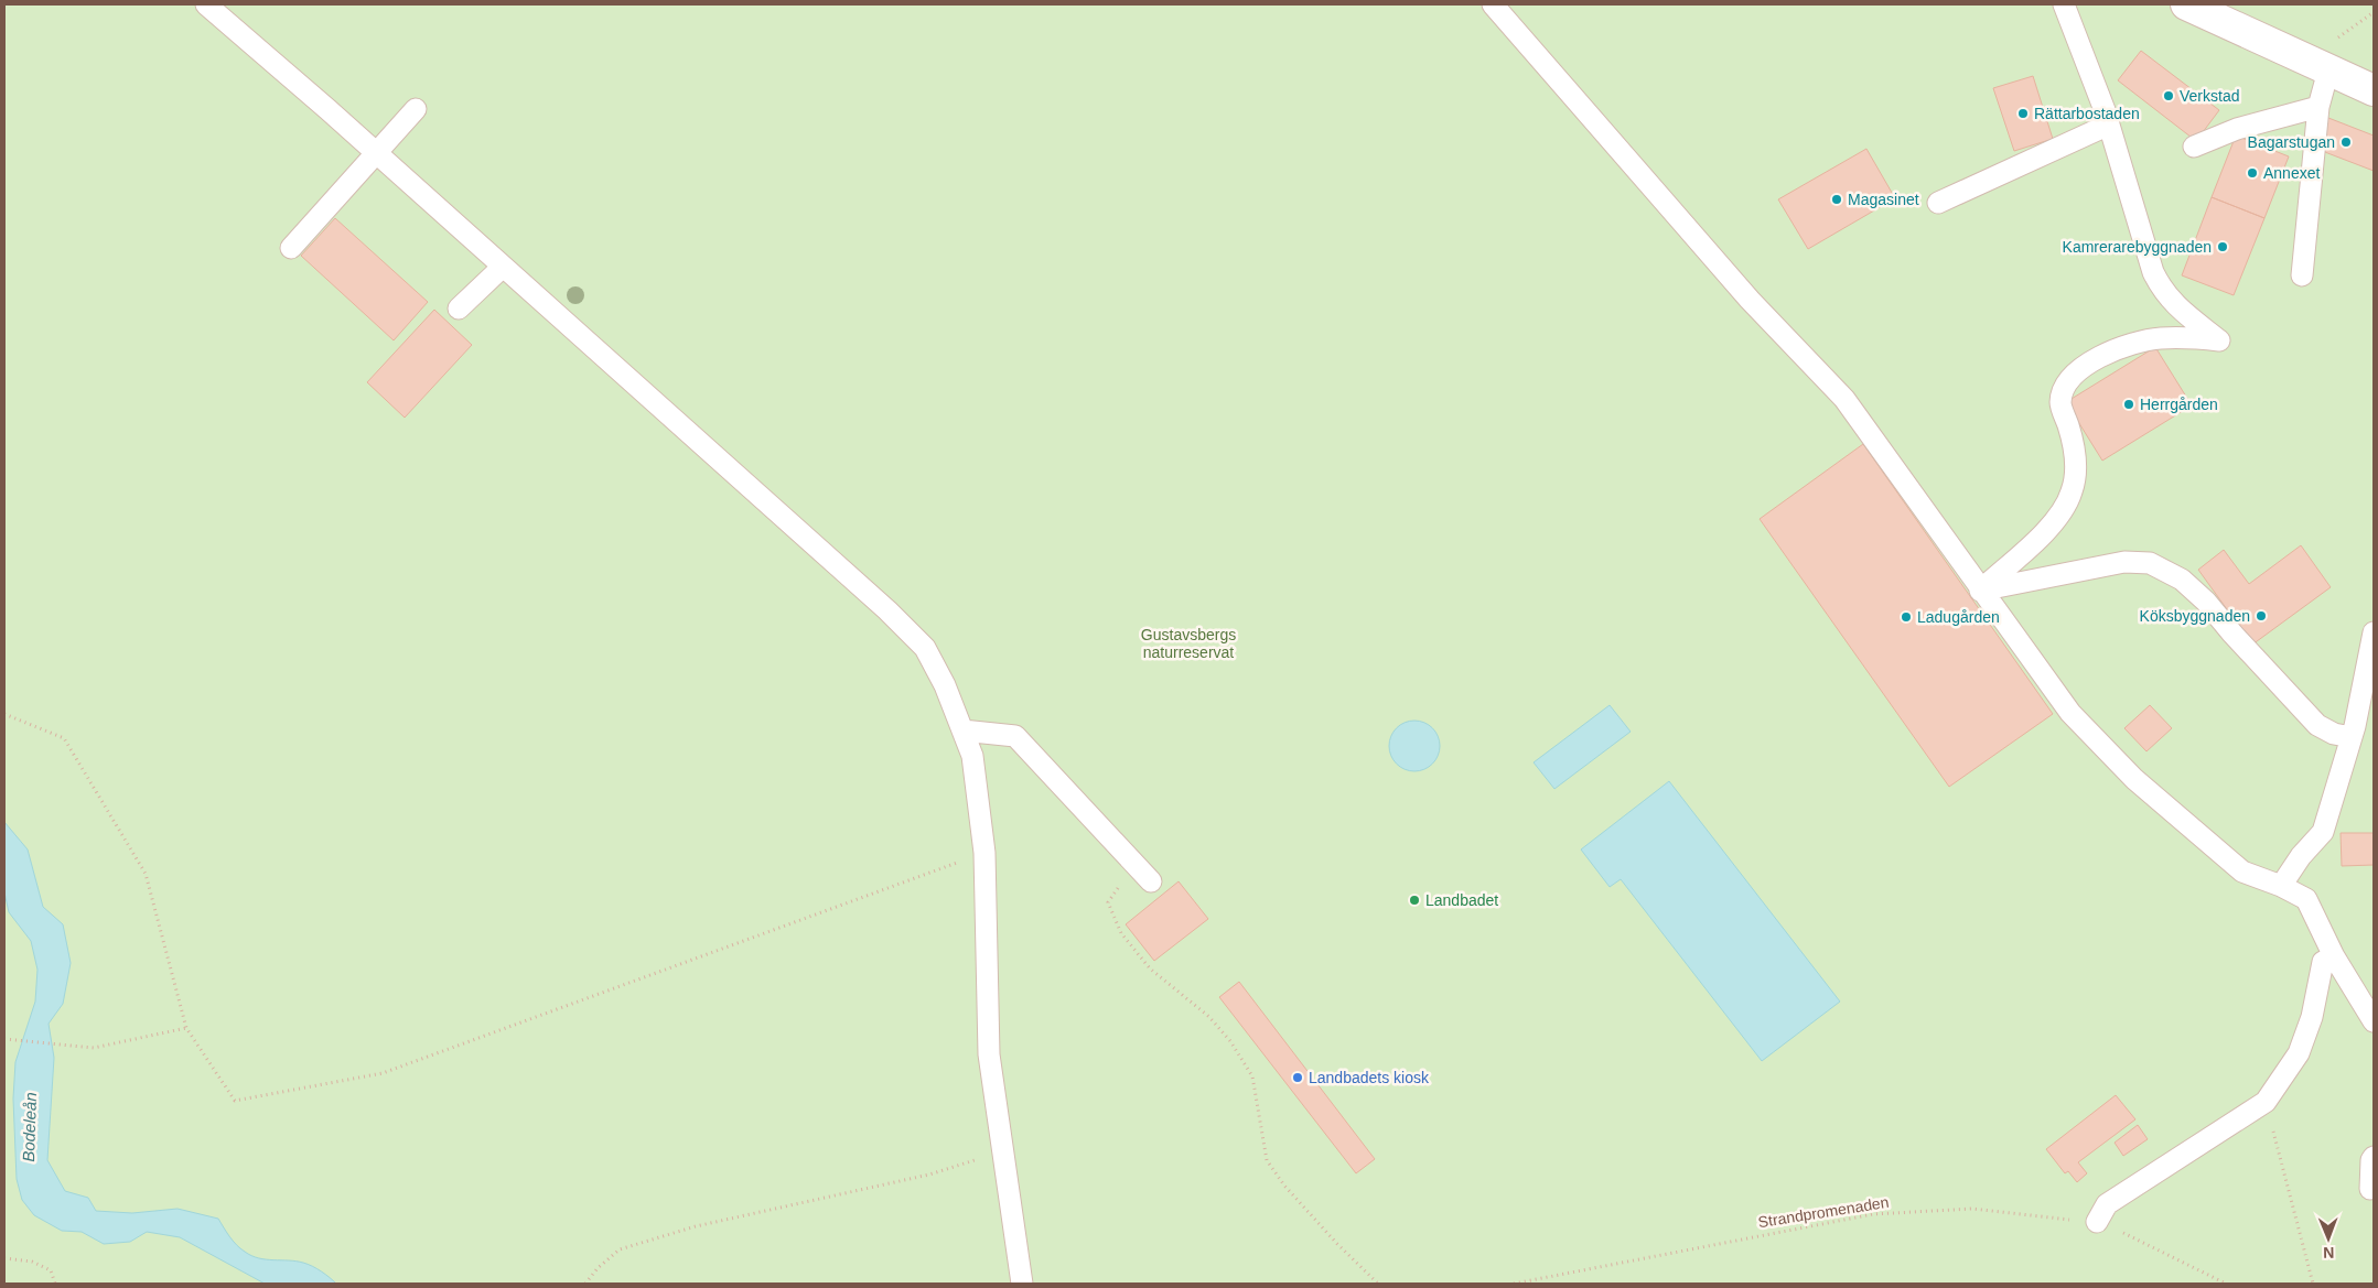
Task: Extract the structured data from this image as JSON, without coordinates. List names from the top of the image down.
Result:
{
  "streets": {
    "path": ["Strandpromenaden"]
  },
  "water": ["Bodeleån"],
  "parks": ["Gustavsbergs naturreservat"],
  "places": [
    "Verkstad",
    "Rättarbostaden",
    "Bagarstugan",
    "Annexet",
    "Magasinet",
    "Kamrerarebyggnaden",
    "Herrgården",
    "Köksbyggnaden",
    "Ladugården",
    "Landbadet",
    "Landbadets kiosk"
  ],
  "north": "bottom"
}
